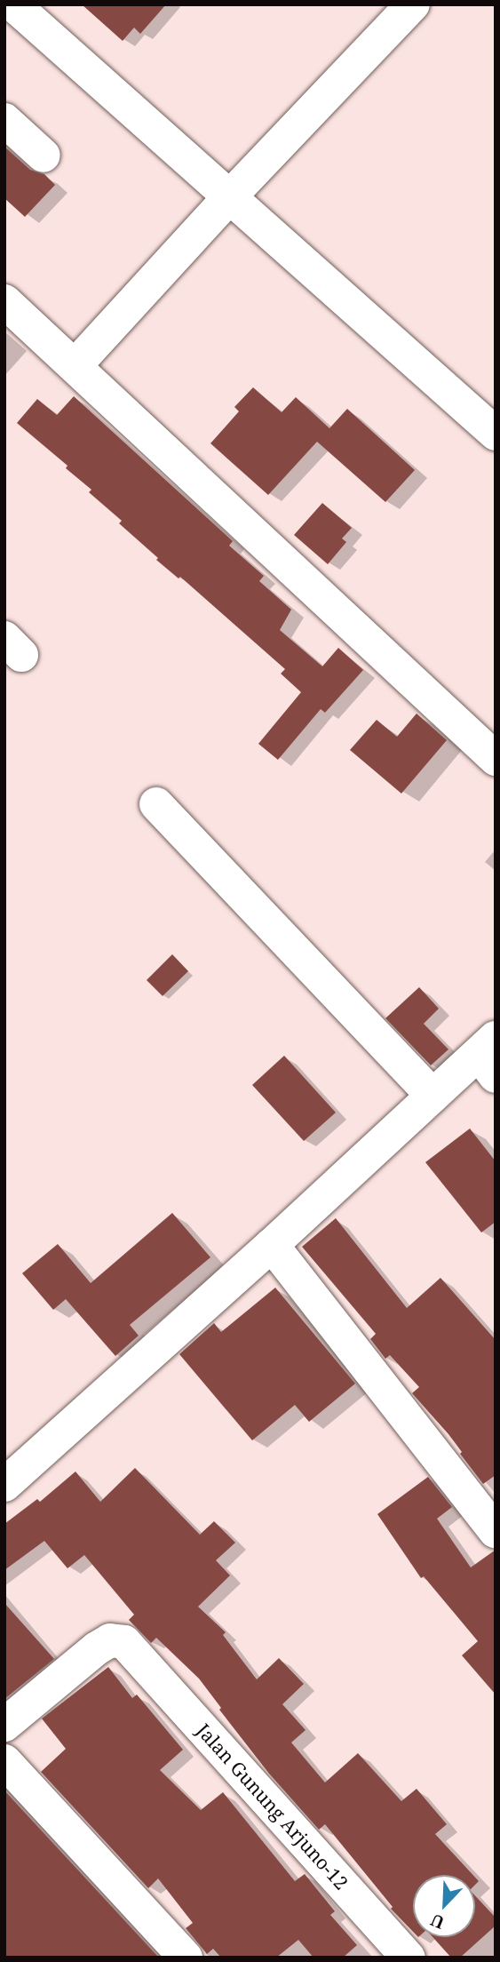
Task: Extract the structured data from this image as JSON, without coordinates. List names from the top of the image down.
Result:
{
  "streets": {
    "street": ["Jalan Gunung Arjuno-12"]
  },
  "north": "bottom left"
}
